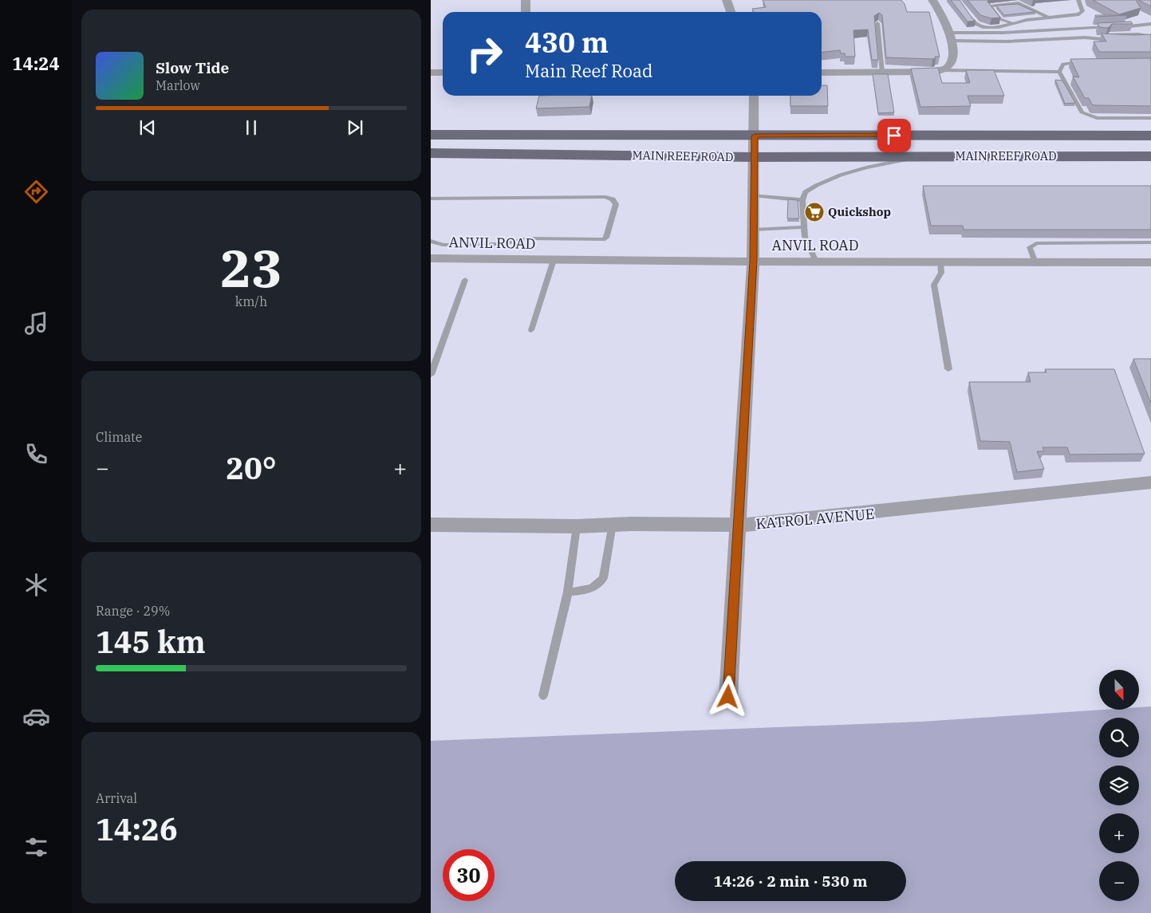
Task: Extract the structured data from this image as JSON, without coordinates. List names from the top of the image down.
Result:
{
  "streets": {
    "main road": ["MAIN REEF ROAD"],
    "street": ["ANVIL ROAD", "KATROL AVENUE"]
  },
  "places": {
    "supermarket": ["Quickshop"]
  },
  "north": "bottom",
  "page": {
    "tabs": "14:24",
    "turn": ["430 m", "Main Reef Road"],
    "song": ["Slow Tide", "Marlow"],
    "tile": [
      ["23", "km/h"],
      "Climate",
      ["Range · 29%", "145 km"],
      ["Arrival", "14:26"]
    ],
    "heat": ["−", "20°", "+"],
    "map_buttons": ["+", "−"],
    "limit": "30",
    "trip": "14:26 · 2 min · 530 m"
  }
}
